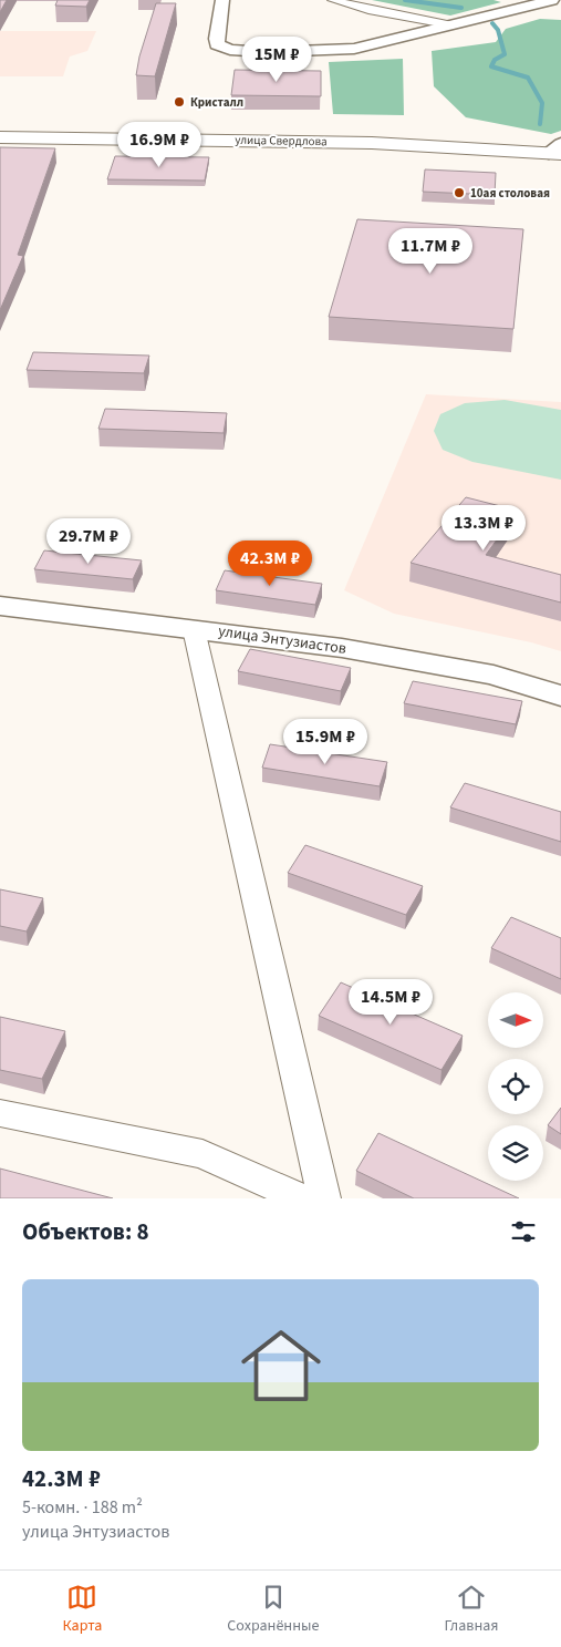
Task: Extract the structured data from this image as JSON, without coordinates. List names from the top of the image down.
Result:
{
  "streets": {
    "main road": ["улица Свердлова"],
    "street": ["улица Энтузиастов"]
  },
  "places": ["Кристалл", "10ая столовая"],
  "north": "right",
  "page": {
    "price": [
      "15M ₽",
      "16.9M ₽",
      "11.7M ₽",
      "13.3M ₽",
      "29.7M ₽",
      "42.3M ₽",
      "15.9M ₽",
      "14.5M ₽"
    ],
    "heading": "Объектов: 8",
    "list": [
      {
        "name": "42.3M ₽",
        "note": "5-комн. · 188 m² · улица Энтузиастов"
      }
    ],
    "tabs": ["Карта", "Сохранённые", "Главная"]
  }
}
